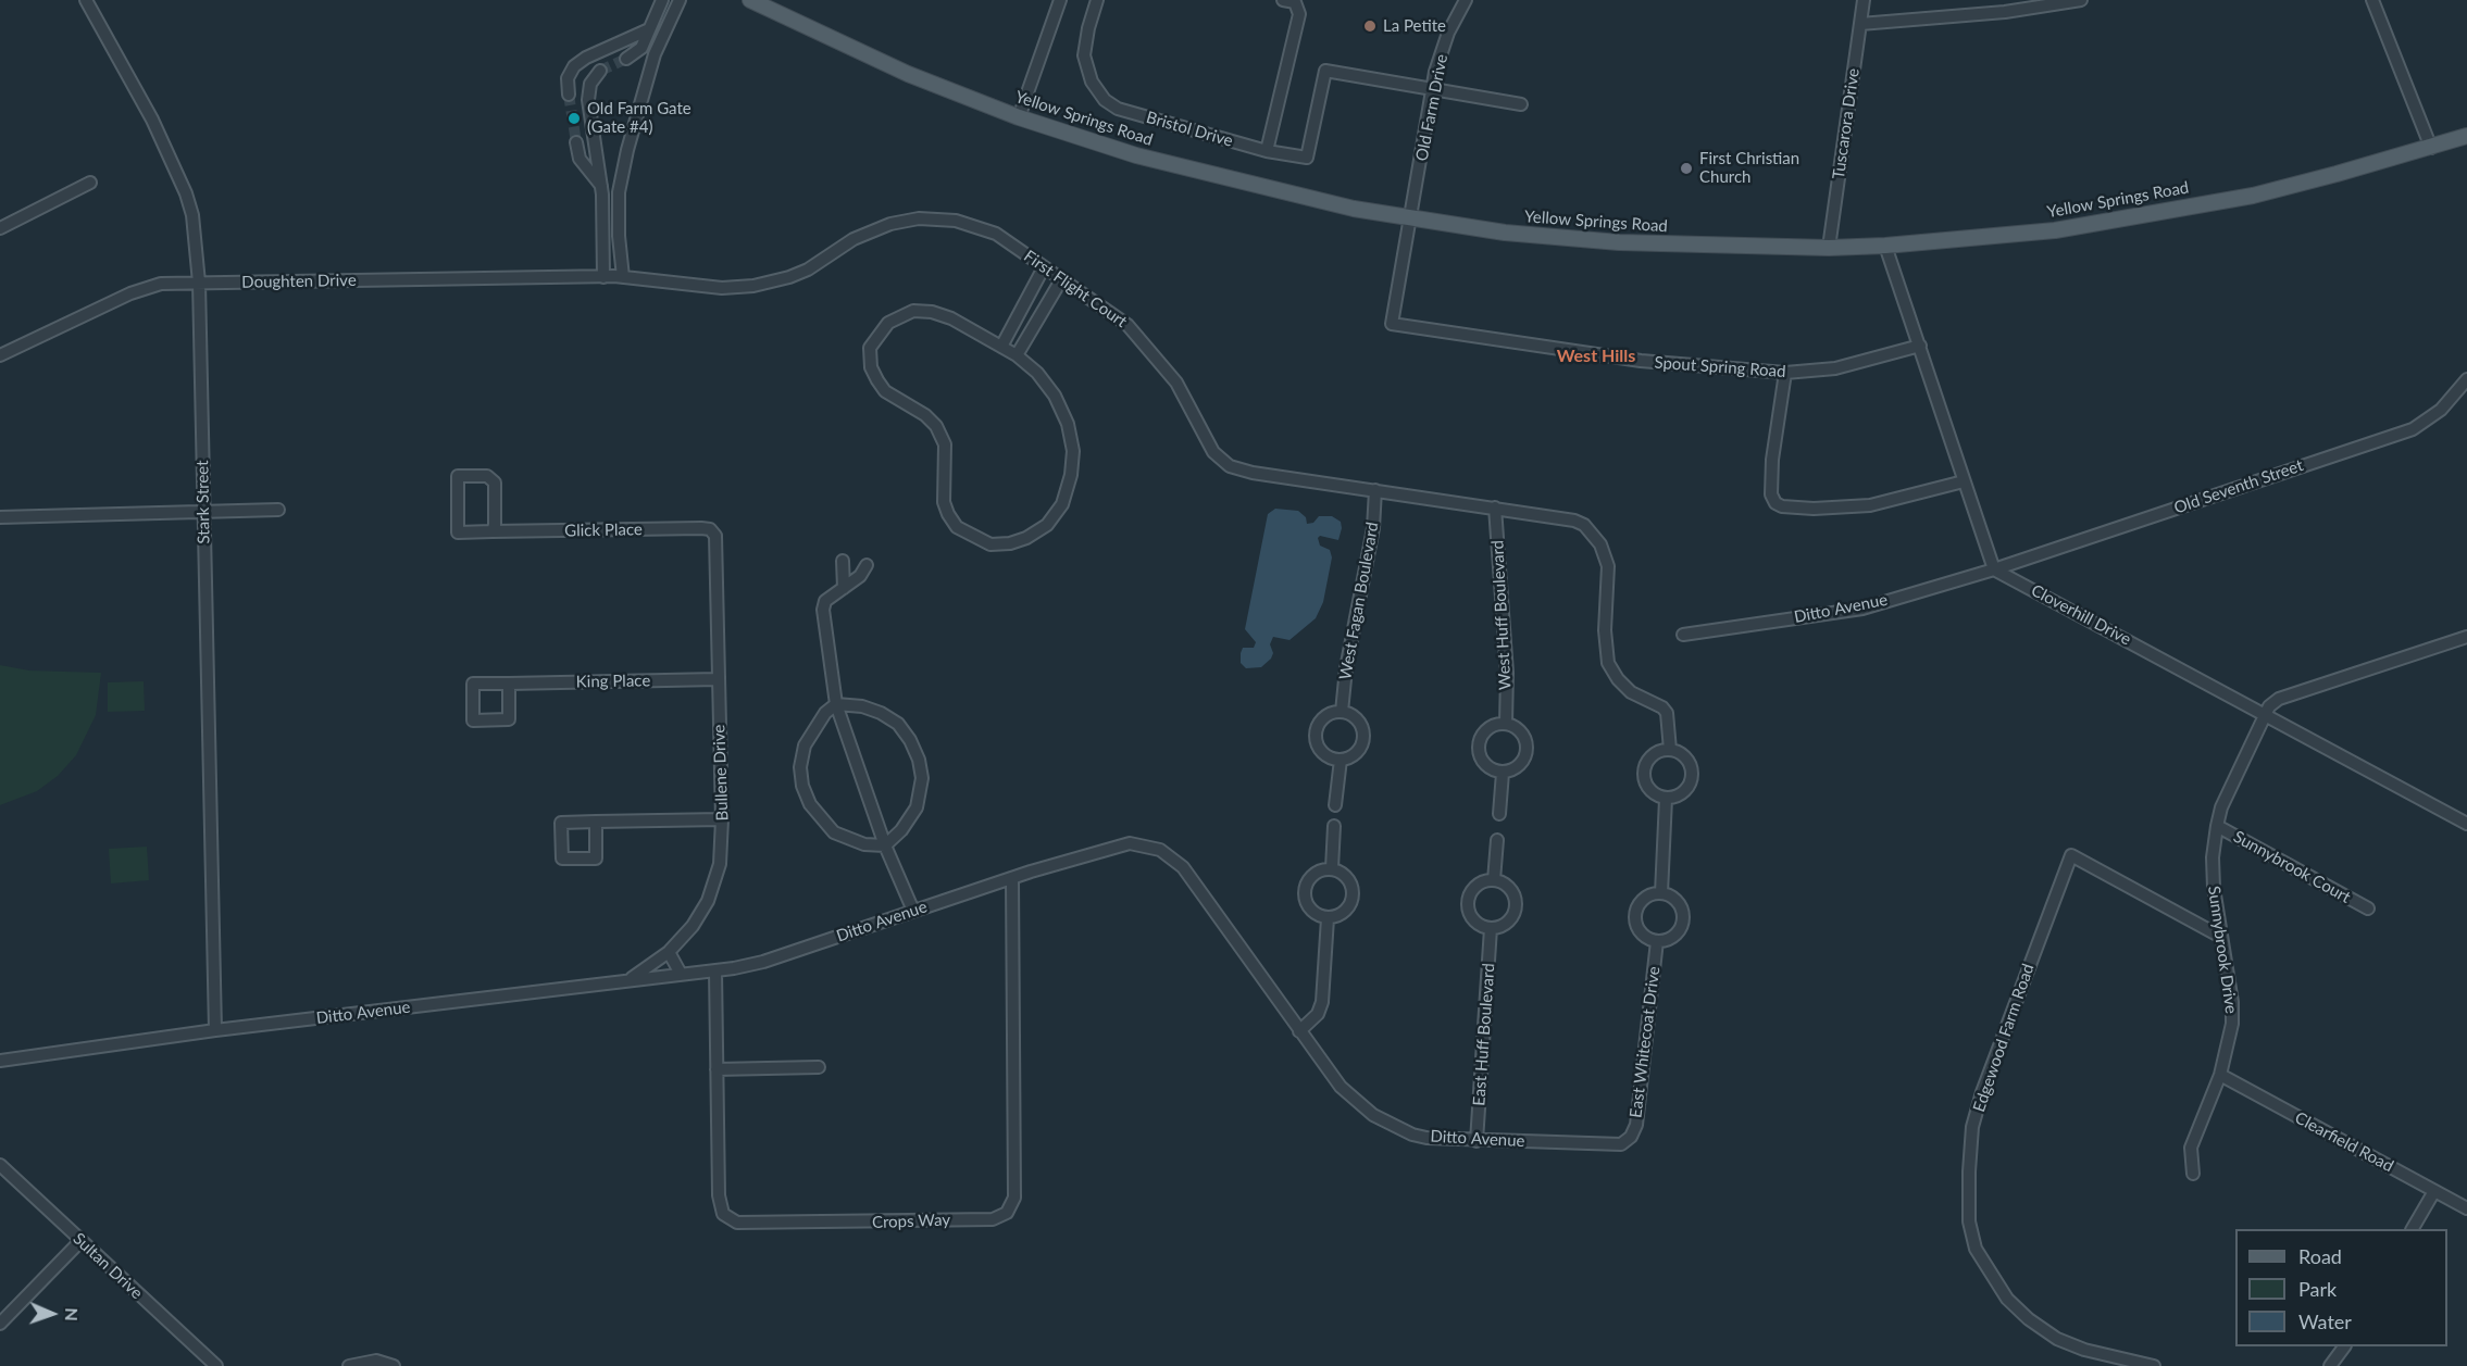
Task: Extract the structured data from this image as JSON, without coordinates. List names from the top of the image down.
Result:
{
  "streets": {
    "main road": ["Yellow Springs Road"],
    "street": [
      "Old Farm Drive",
      "Tuscarora Drive",
      "Bristol Drive",
      "Doughten Drive",
      "First Flight Court",
      "Spout Spring Road",
      "Old Seventh Street",
      "Stark Street",
      "Glick Place",
      "West Fagan Boulevard",
      "Ditto Avenue",
      "West Huff Boulevard",
      "Cloverhill Drive",
      "King Place",
      "Bullene Drive",
      "Sunnybrook Court",
      "Sunnybrook Drive",
      "East Huff Boulevard",
      "Edgewood Farm Road",
      "East Whitecoat Drive",
      "Clearfield Road",
      "Crops Way",
      "Sultan Drive"
    ]
  },
  "crossings": [
    ["Old Farm Drive", "Yellow Springs Road"],
    ["Old Farm Drive", "Bristol Drive"],
    ["Old Farm Drive", "Spout Spring Road"],
    ["Yellow Springs Road", "Tuscarora Drive"],
    ["Yellow Springs Road", "Spout Spring Road"],
    ["Doughten Drive", "First Flight Court"],
    ["Doughten Drive", "Stark Street"],
    ["First Flight Court", "West Fagan Boulevard"],
    ["First Flight Court", "West Huff Boulevard"],
    ["Old Seventh Street", "Ditto Avenue"],
    ["Old Seventh Street", "Cloverhill Drive"],
    ["Stark Street", "Ditto Avenue"],
    ["Glick Place", "Bullene Drive"],
    ["Ditto Avenue", "Cloverhill Drive"],
    ["Ditto Avenue", "Bullene Drive"],
    ["Ditto Avenue", "East Huff Boulevard"],
    ["Ditto Avenue", "East Whitecoat Drive"],
    ["Ditto Avenue", "Crops Way"],
    ["Cloverhill Drive", "Sunnybrook Drive"],
    ["King Place", "Bullene Drive"],
    ["Sunnybrook Court", "Sunnybrook Drive"],
    ["Sunnybrook Drive", "Edgewood Farm Road"],
    ["Sunnybrook Drive", "Clearfield Road"]
  ],
  "districts": ["West Hills"],
  "places": ["La Petite", "Old Farm Gate (Gate #4)", "First Christian Church"],
  "legend": ["Road", "Park", "Water"],
  "north": "right"
}
